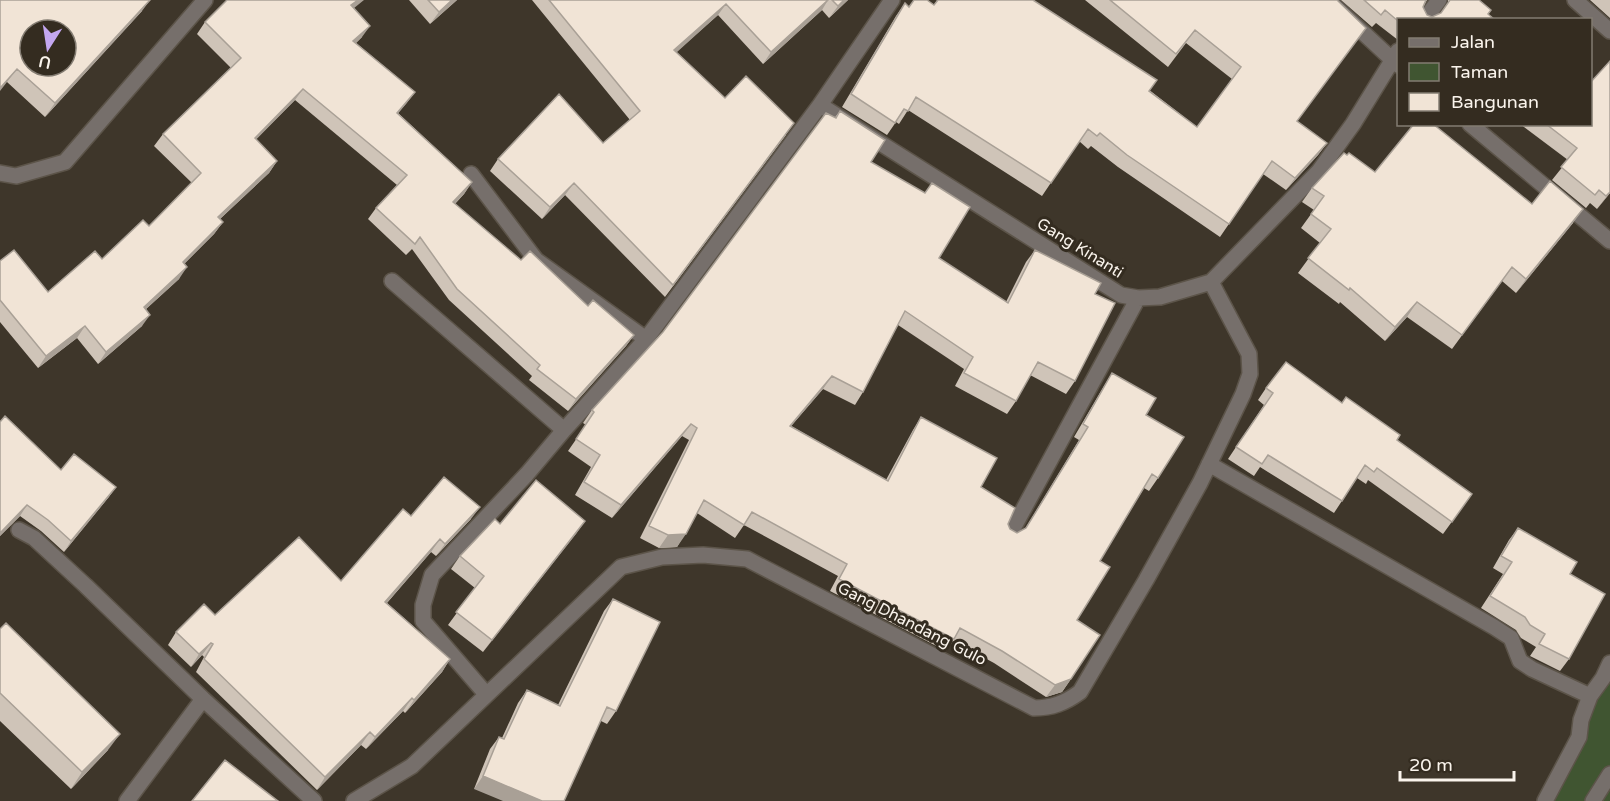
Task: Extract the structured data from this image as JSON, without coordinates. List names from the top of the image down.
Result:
{
  "streets": {
    "street": ["Gang Kinanti", "Gang Dhandang Gulo"]
  },
  "crossings": [
    ["Gang Kinanti", "Gang Dhandang Gulo"]
  ],
  "legend": ["Jalan", "Taman", "Bangunan"],
  "scale_bar": "20 m",
  "north": "bottom"
}
